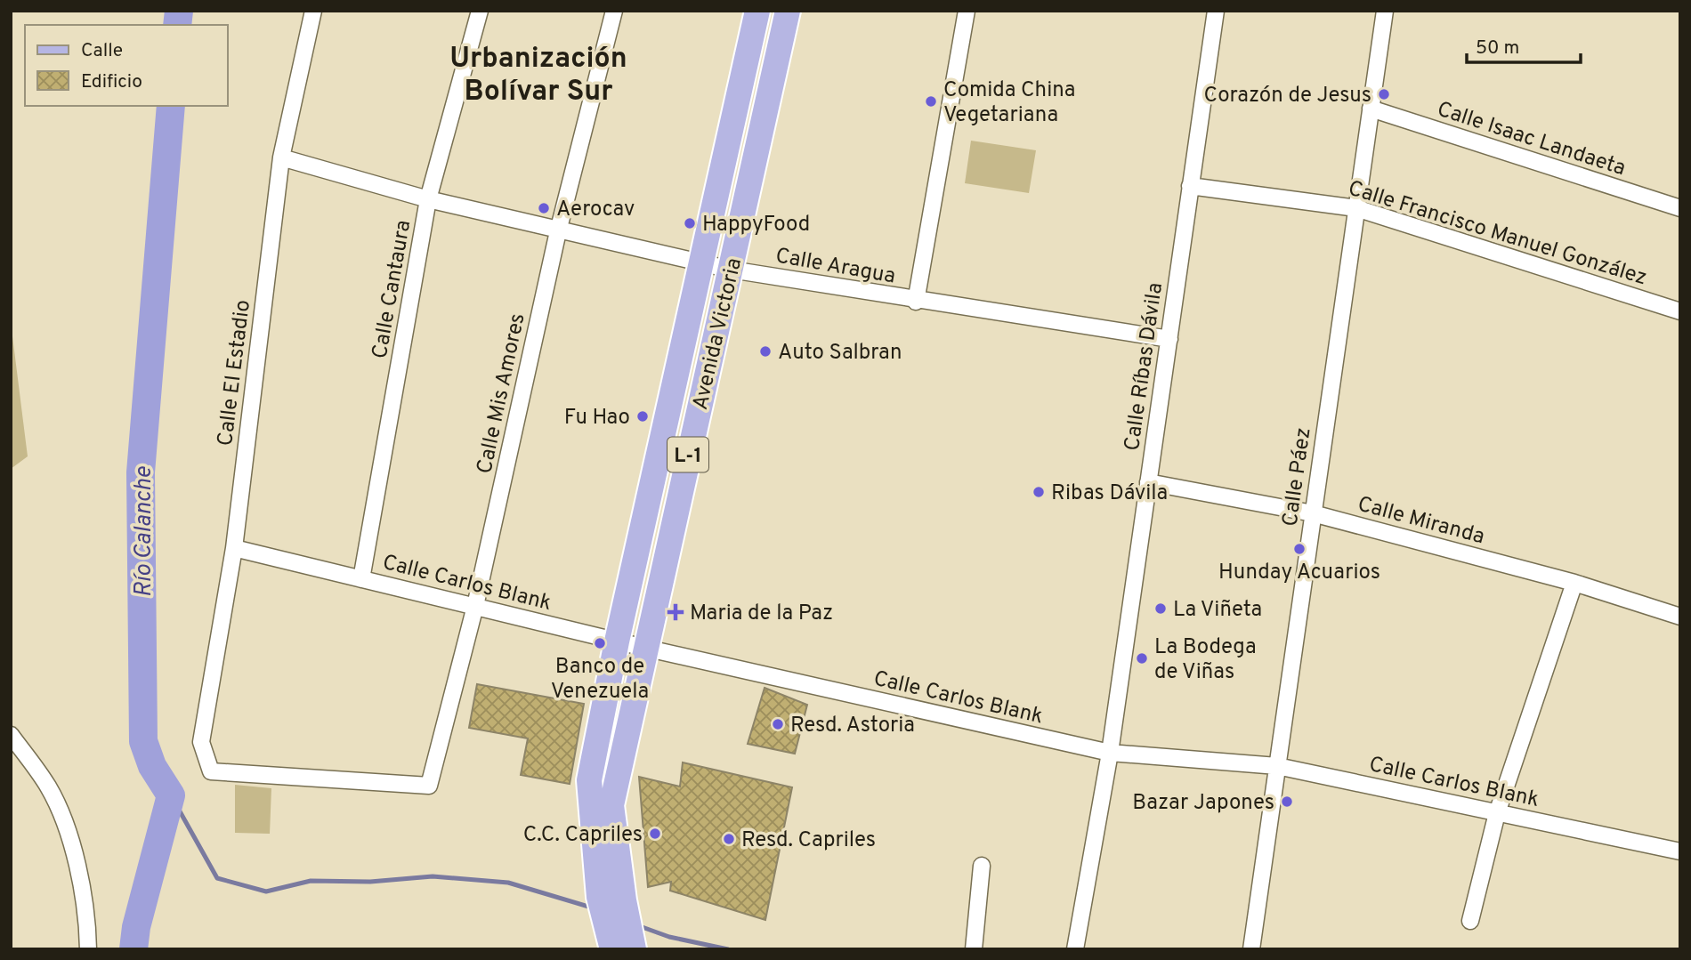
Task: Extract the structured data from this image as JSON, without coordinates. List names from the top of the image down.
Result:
{
  "streets": {
    "main road": ["Avenida Victoria", "L-1"],
    "street": [
      "Calle Isaac Landaeta",
      "Calle Francisco Manuel González",
      "Calle Aragua",
      "Calle Cantaura",
      "Calle Ríbas Dávila",
      "Calle El Estadio",
      "Calle Mis Amores",
      "Calle Páez",
      "Calle Miranda",
      "Calle Carlos Blank"
    ]
  },
  "crossings": [
    ["Calle Isaac Landaeta", "Calle Páez"],
    ["Calle Francisco Manuel González", "Calle Ríbas Dávila"],
    ["Calle Francisco Manuel González", "Calle Páez"],
    ["Calle Aragua", "Calle Cantaura"],
    ["Calle Aragua", "Avenida Victoria"],
    ["Calle Aragua", "Calle Ríbas Dávila"],
    ["Calle Aragua", "Calle El Estadio"],
    ["Calle Aragua", "Calle Mis Amores"],
    ["Calle Cantaura", "Calle Carlos Blank"],
    ["Avenida Victoria", "Calle Carlos Blank"],
    ["Calle Ríbas Dávila", "Calle Miranda"],
    ["Calle Ríbas Dávila", "Calle Carlos Blank"],
    ["Calle El Estadio", "Calle Mis Amores"],
    ["Calle El Estadio", "Calle Carlos Blank"],
    ["Calle Mis Amores", "Calle Carlos Blank"],
    ["Calle Páez", "Calle Miranda"],
    ["Calle Páez", "Calle Carlos Blank"]
  ],
  "districts": ["Urbanización Bolívar Sur"],
  "water": ["Río Calanche"],
  "places": {
    "other": [
      "Corazón de Jesus",
      "Comida China Vegetariana",
      "Aerocav",
      "HappyFood",
      "Auto Salbran",
      "Fu Hao",
      "Ribas Dávila",
      "Hunday Acuarios",
      "La Viñeta",
      "Banco de Venezuela",
      "La Bodega de Viñas",
      "Resd. Astoria",
      "Bazar Japones",
      "C.C. Capriles",
      "Resd. Capriles"
    ],
    "health": ["Maria de la Paz"]
  },
  "legend": ["Calle", "Edificio"],
  "scale_bar": "50 m"
}
